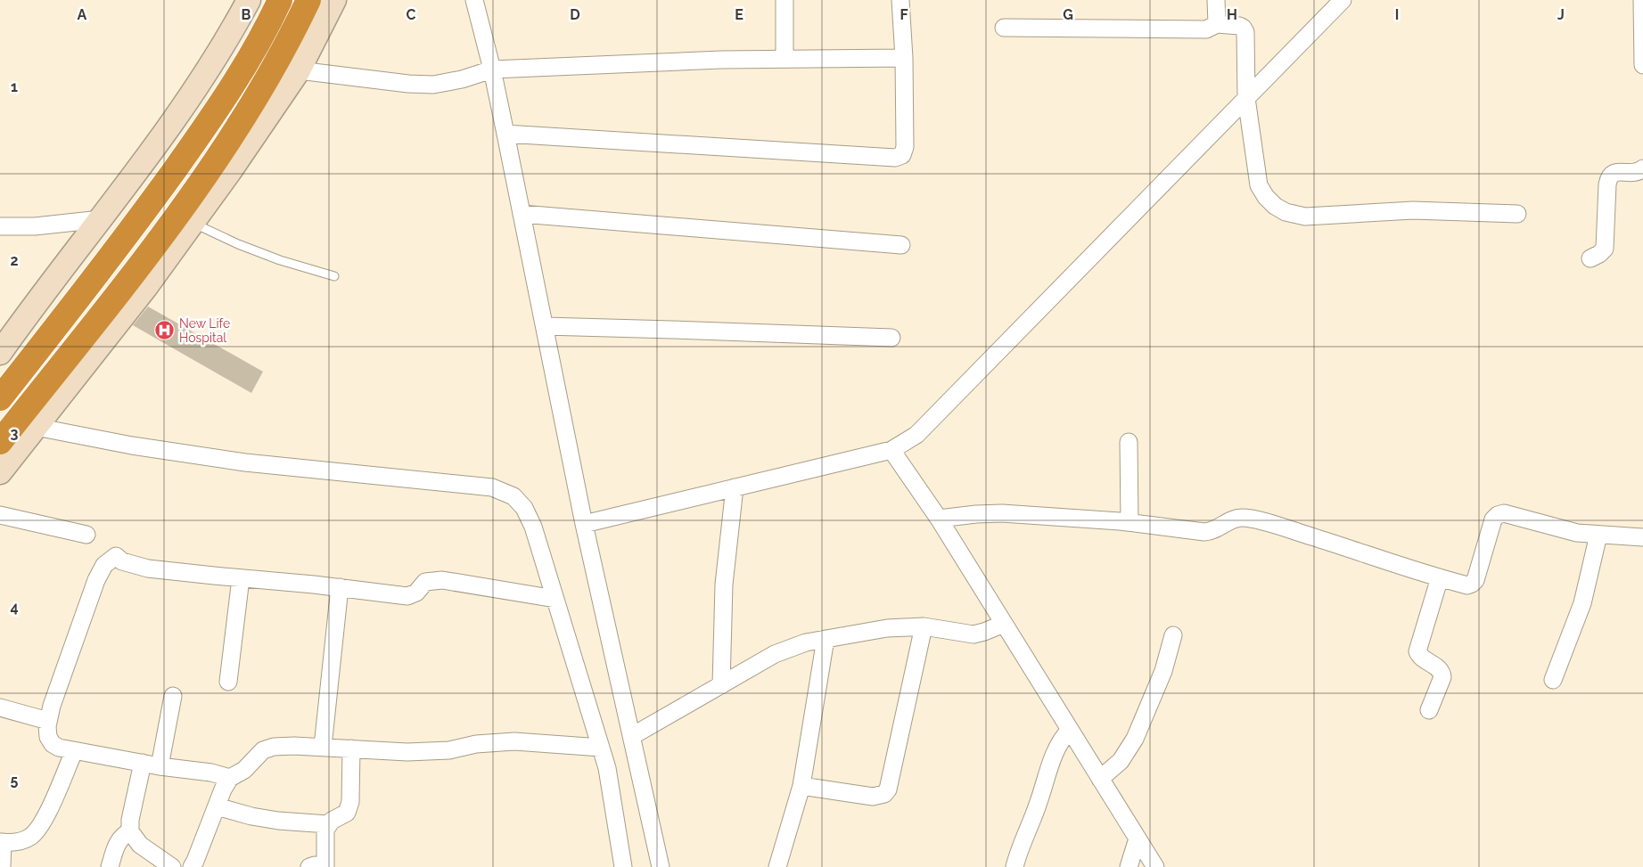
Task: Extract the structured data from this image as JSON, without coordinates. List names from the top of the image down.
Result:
{
  "places": {
    "hospital": ["New Life Hospital"]
  },
  "grid": {
    "columns": [
      "A",
      "B",
      "C",
      "D",
      "E",
      "F",
      "G",
      "H",
      "I",
      "J"
    ],
    "rows": [
      "1",
      "2",
      "3",
      "4",
      "5"
    ]
  }
}
